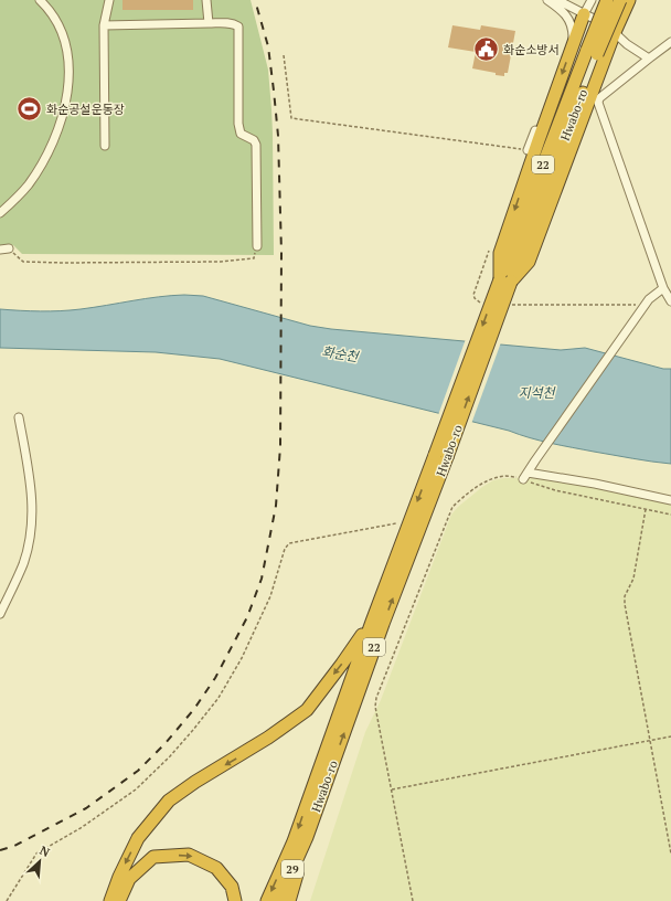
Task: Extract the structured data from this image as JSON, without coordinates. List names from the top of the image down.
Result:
{
  "streets": {
    "highway": ["Hwabo-ro", "22", "29"]
  },
  "crossings": [
    ["Hwabo-ro", "22"]
  ],
  "water": ["화순천", "지석천"],
  "places": {
    "public building": ["화순소방서"],
    "sports": ["화순공설운동장"]
  },
  "north": "top right"
}
